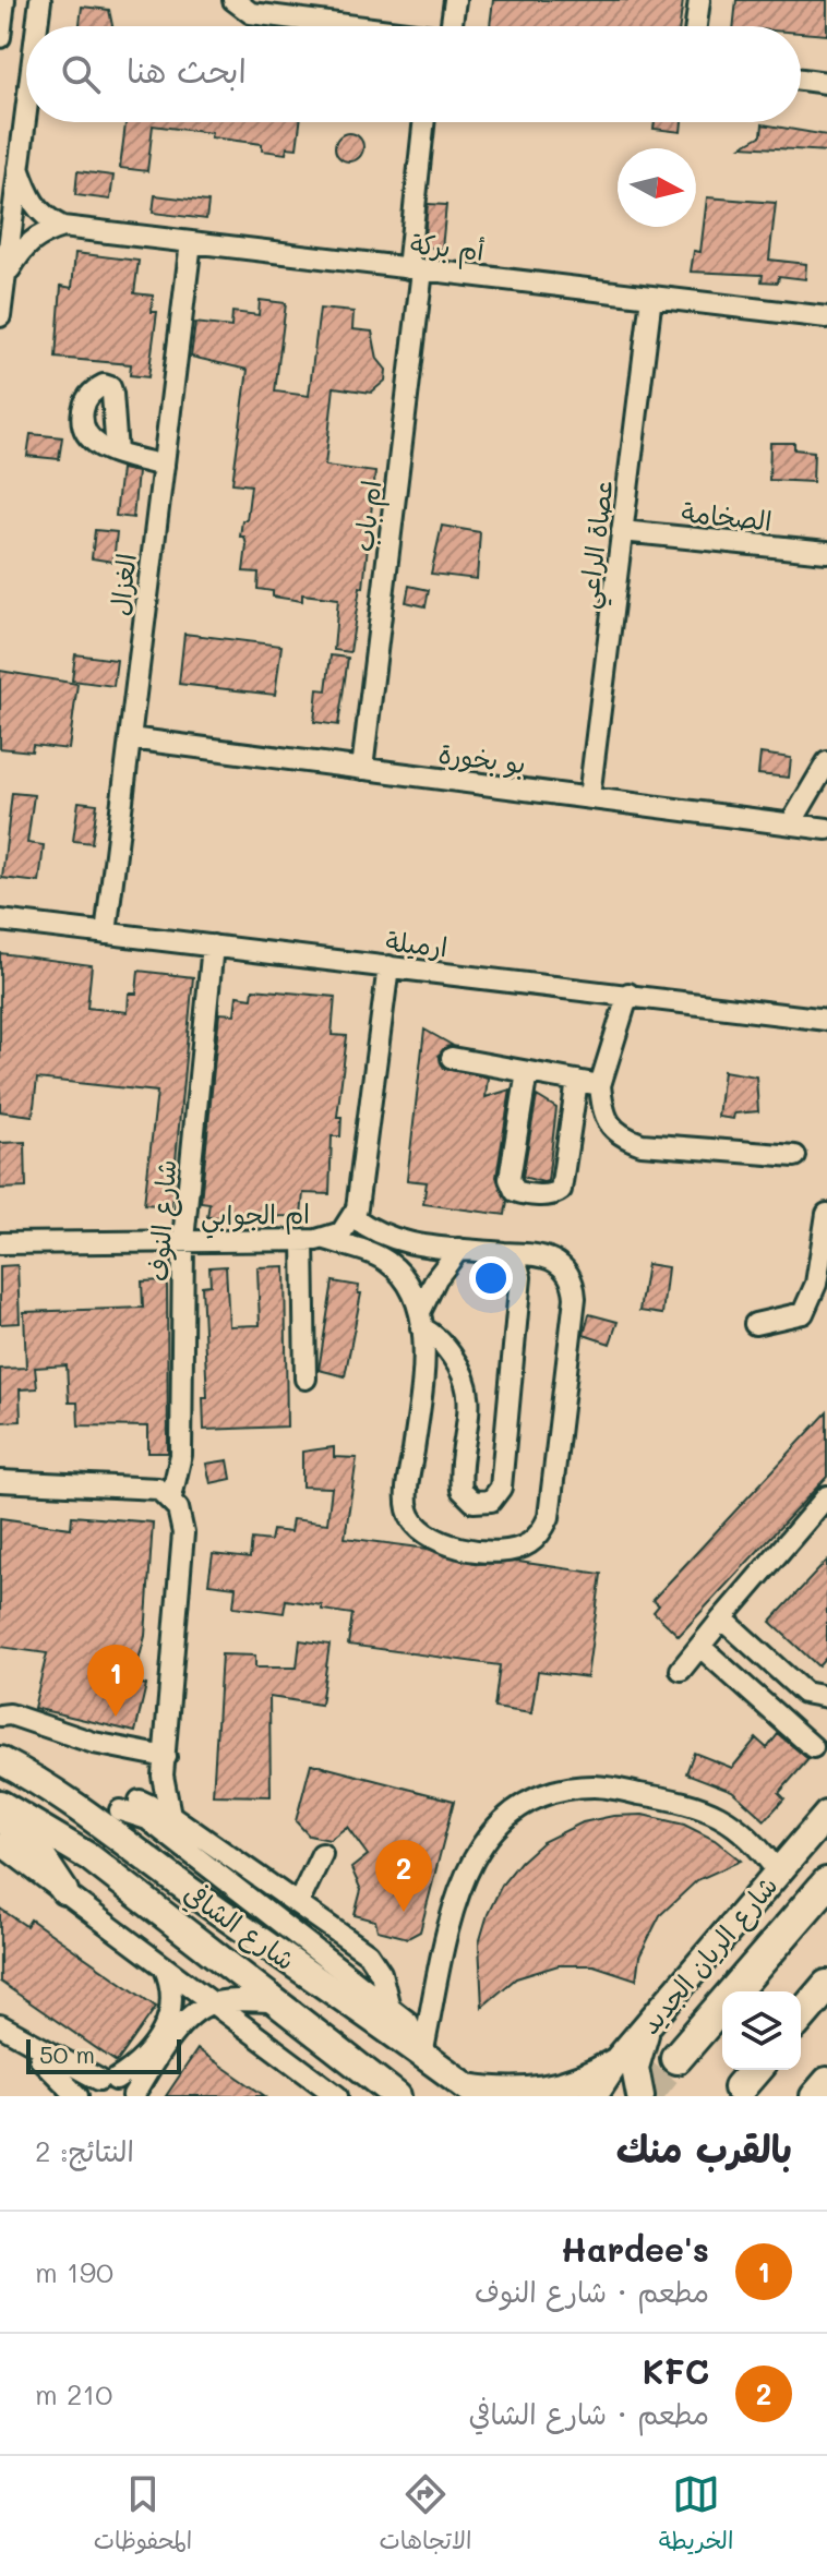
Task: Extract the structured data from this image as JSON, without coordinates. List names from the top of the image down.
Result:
{
  "streets": {
    "highway": ["شارع الريان الجديد"],
    "main road": ["شارع الشافي"],
    "street": [
      "أم بركة",
      "ام باب",
      "الصخامة",
      "عصاة الراعي",
      "الغزال",
      "بو بخورة",
      "ارميلة",
      "ام الجوابي",
      "شارع النوف"
    ]
  },
  "crossings": [
    ["أم بركة", "ام باب"],
    ["أم بركة", "عصاة الراعي"],
    ["أم بركة", "الغزال"],
    ["ام باب", "بو بخورة"],
    ["الصخامة", "عصاة الراعي"],
    ["عصاة الراعي", "بو بخورة"],
    ["الغزال", "بو بخورة"],
    ["الغزال", "ارميلة"],
    ["ارميلة", "شارع النوف"],
    ["ام الجوابي", "شارع النوف"]
  ],
  "scale_bar": "50 m",
  "north": "right",
  "page": {
    "search": "ابحث هنا",
    "pins": ["1", "2"],
    "scale": "50 m",
    "heading": ["بالقرب منك", "النتائج: 2"],
    "list": [
      {
        "mark": "1",
        "name": "Hardee's",
        "note": "مطعم · شارع النوف",
        "value": "190 m"
      },
      {
        "mark": "2",
        "name": "KFC",
        "note": "مطعم · شارع الشافي",
        "value": "210 m"
      }
    ],
    "nav": ["الخريطة", "الاتجاهات", "المحفوظات"]
  }
}
